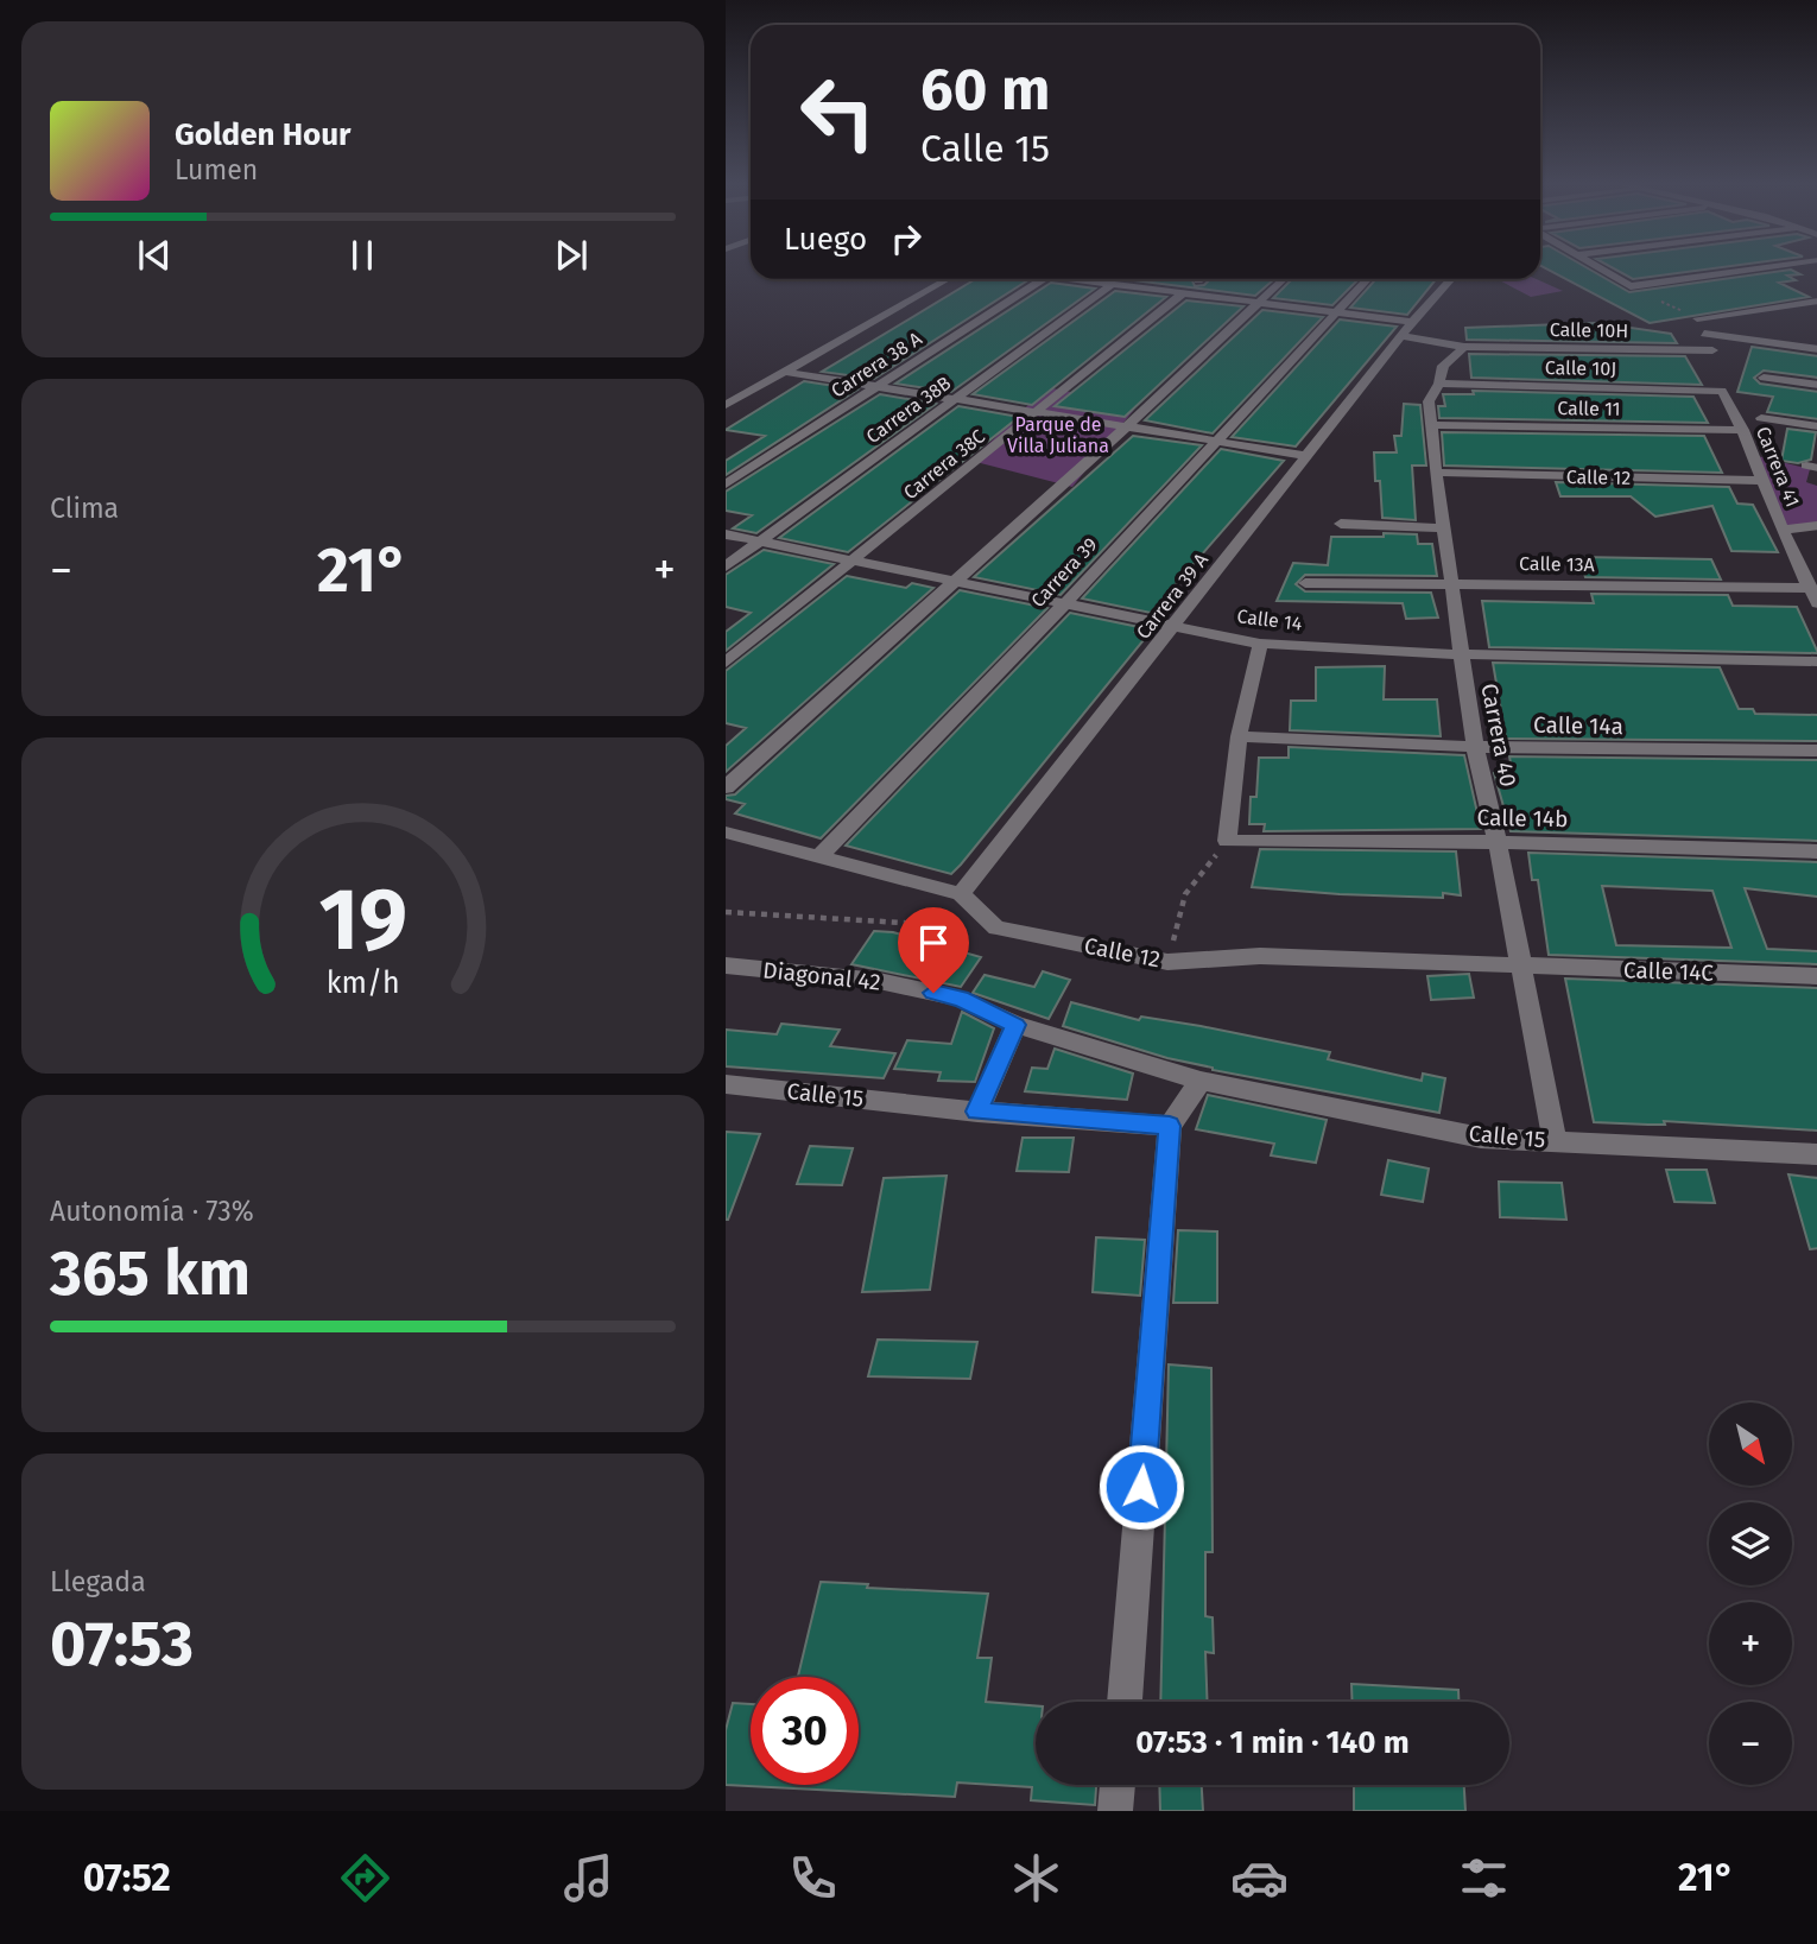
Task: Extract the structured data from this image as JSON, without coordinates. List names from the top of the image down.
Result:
{
  "streets": {
    "street": [
      "Calle 10H",
      "Carrera 38 A",
      "Calle 10J",
      "Calle 11",
      "Carrera 38B",
      "Carrera 38C",
      "Carrera 41",
      "Calle 12",
      "Calle 13A",
      "Carrera 39",
      "Carrera 39 A",
      "Calle 14",
      "Calle 14a",
      "Carrera 40",
      "Calle 14b",
      "Calle 14C",
      "Diagonal 42",
      "Calle 15"
    ]
  },
  "crossings": [
    ["Calle 10H", "Carrera 39 A"],
    ["Calle 10H", "Carrera 40"],
    ["Calle 10J", "Carrera 41"],
    ["Calle 10J", "Carrera 40"],
    ["Calle 11", "Carrera 41"],
    ["Calle 11", "Carrera 40"],
    ["Carrera 38B", "Calle 14"],
    ["Carrera 38C", "Calle 14"],
    ["Carrera 41", "Calle 12"],
    ["Carrera 41", "Calle 13A"],
    ["Calle 12", "Carrera 40"],
    ["Calle 12", "Calle 14C"],
    ["Calle 13A", "Carrera 40"],
    ["Carrera 39", "Calle 14"],
    ["Carrera 39 A", "Calle 14"],
    ["Calle 14", "Carrera 40"],
    ["Calle 14a", "Carrera 40"],
    ["Carrera 40", "Calle 14b"],
    ["Carrera 40", "Calle 14C"],
    ["Carrera 40", "Calle 15"],
    ["Diagonal 42", "Calle 15"]
  ],
  "parks": ["Parque de Villa Juliana"],
  "north": "bottom right",
  "page": {
    "turn": ["60 m", "Calle 15"],
    "song": ["Golden Hour", "Lumen"],
    "then": "Luego",
    "tile": [
      "Clima",
      ["Autonomía · 73%", "365 km"],
      ["Llegada", "07:53"]
    ],
    "heat": ["−", "21°", "+"],
    "map_buttons": ["+", "−"],
    "limit": "30",
    "trip": "07:53 · 1 min · 140 m",
    "tabs": ["07:52", "21°"],
    "gauge": ["19", "km/h"]
  }
}
